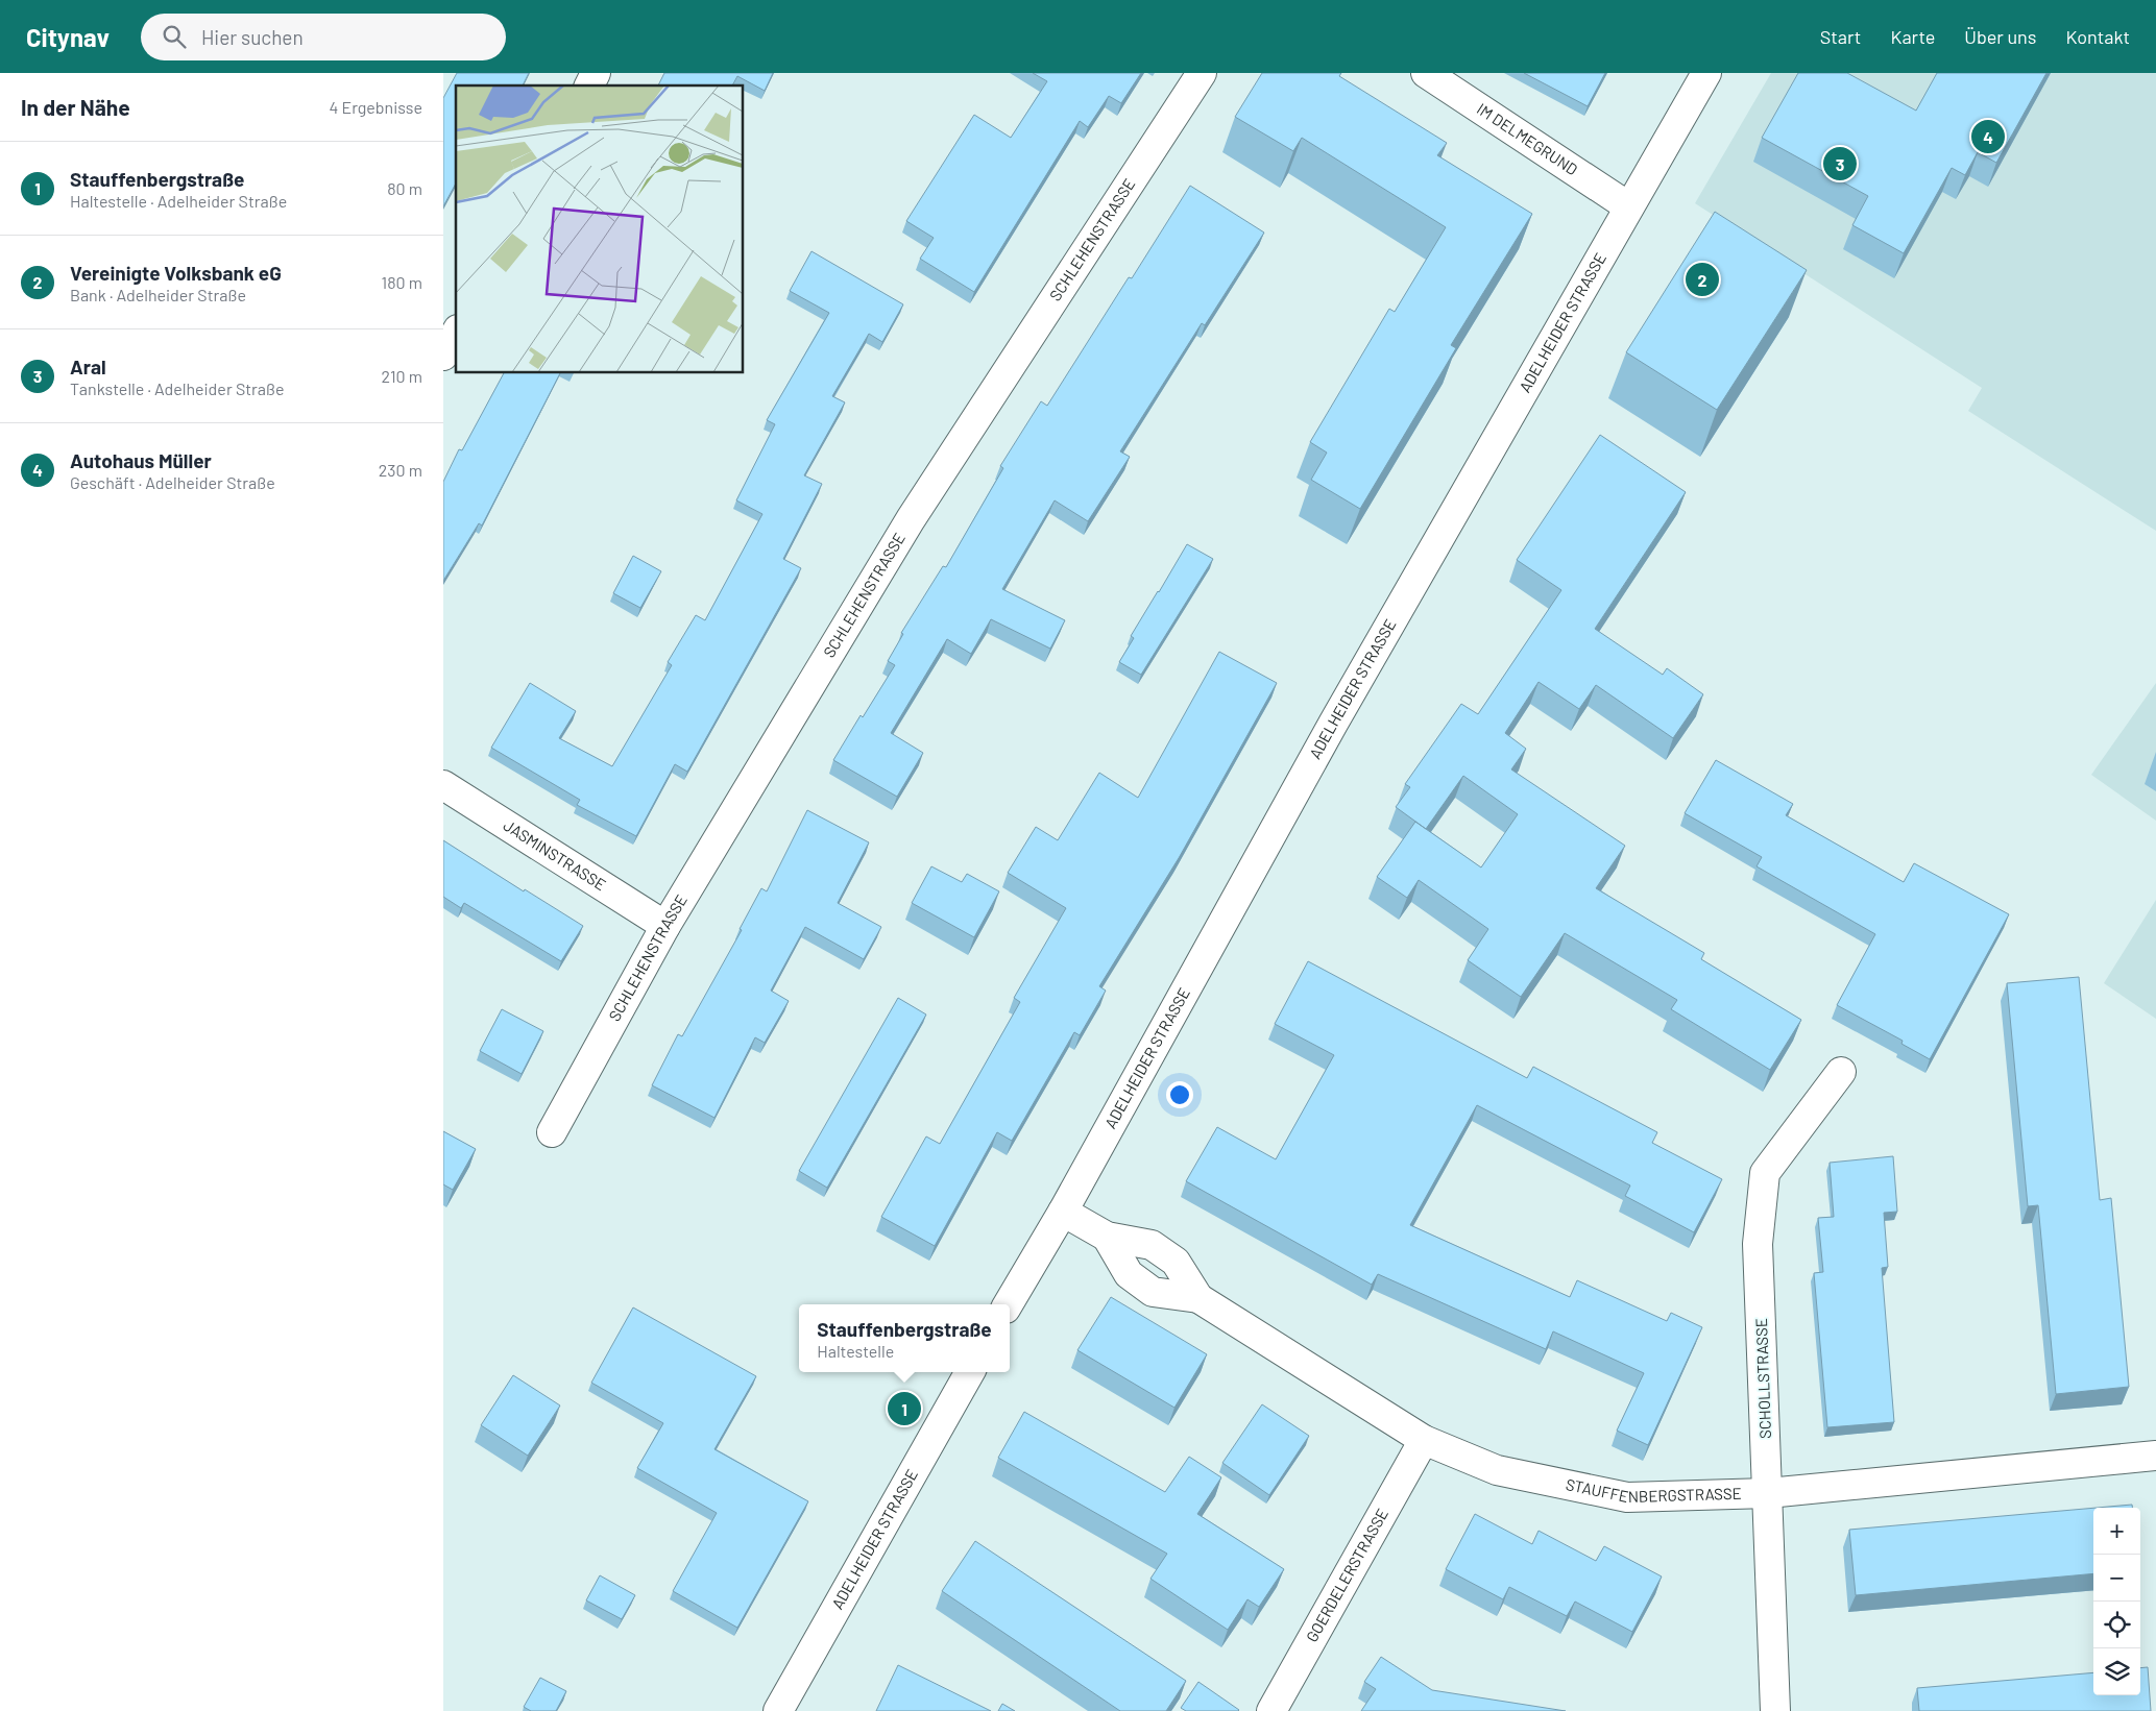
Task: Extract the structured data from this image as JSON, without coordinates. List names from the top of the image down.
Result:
{
  "streets": {
    "street": [
      "IM DELMEGRUND",
      "SCHLEHENSTRASSE",
      "ADELHEIDER STRASSE",
      "JASMINSTRASSE",
      "SCHOLLSTRASSE",
      "STAUFFENBERGSTRASSE",
      "GOERDELERSTRASSE"
    ]
  },
  "crossings": [
    ["IM DELMEGRUND", "ADELHEIDER STRASSE"],
    ["SCHLEHENSTRASSE", "JASMINSTRASSE"],
    ["ADELHEIDER STRASSE", "STAUFFENBERGSTRASSE"],
    ["SCHOLLSTRASSE", "STAUFFENBERGSTRASSE"],
    ["STAUFFENBERGSTRASSE", "GOERDELERSTRASSE"]
  ],
  "page": {
    "header": "Citynav",
    "search": "Hier suchen",
    "nav": [
      "Start",
      "Karte",
      "Über uns",
      "Kontakt"
    ],
    "heading": ["In der Nähe", "4 Ergebnisse"],
    "pins": [
      "4",
      "3",
      "2",
      "1"
    ],
    "list": [
      {
        "mark": "1",
        "name": "Stauffenbergstraße",
        "note": "Haltestelle · Adelheider Straße",
        "value": "80 m"
      },
      {
        "mark": "2",
        "name": "Vereinigte Volksbank eG",
        "note": "Bank · Adelheider Straße",
        "value": "180 m"
      },
      {
        "mark": "3",
        "name": "Aral",
        "note": "Tankstelle · Adelheider Straße",
        "value": "210 m"
      },
      {
        "mark": "4",
        "name": "Autohaus Müller",
        "note": "Geschäft · Adelheider Straße",
        "value": "230 m"
      }
    ],
    "popup": ["Stauffenbergstraße", "Haltestelle"],
    "map_buttons": ["+", "−"]
  }
}
